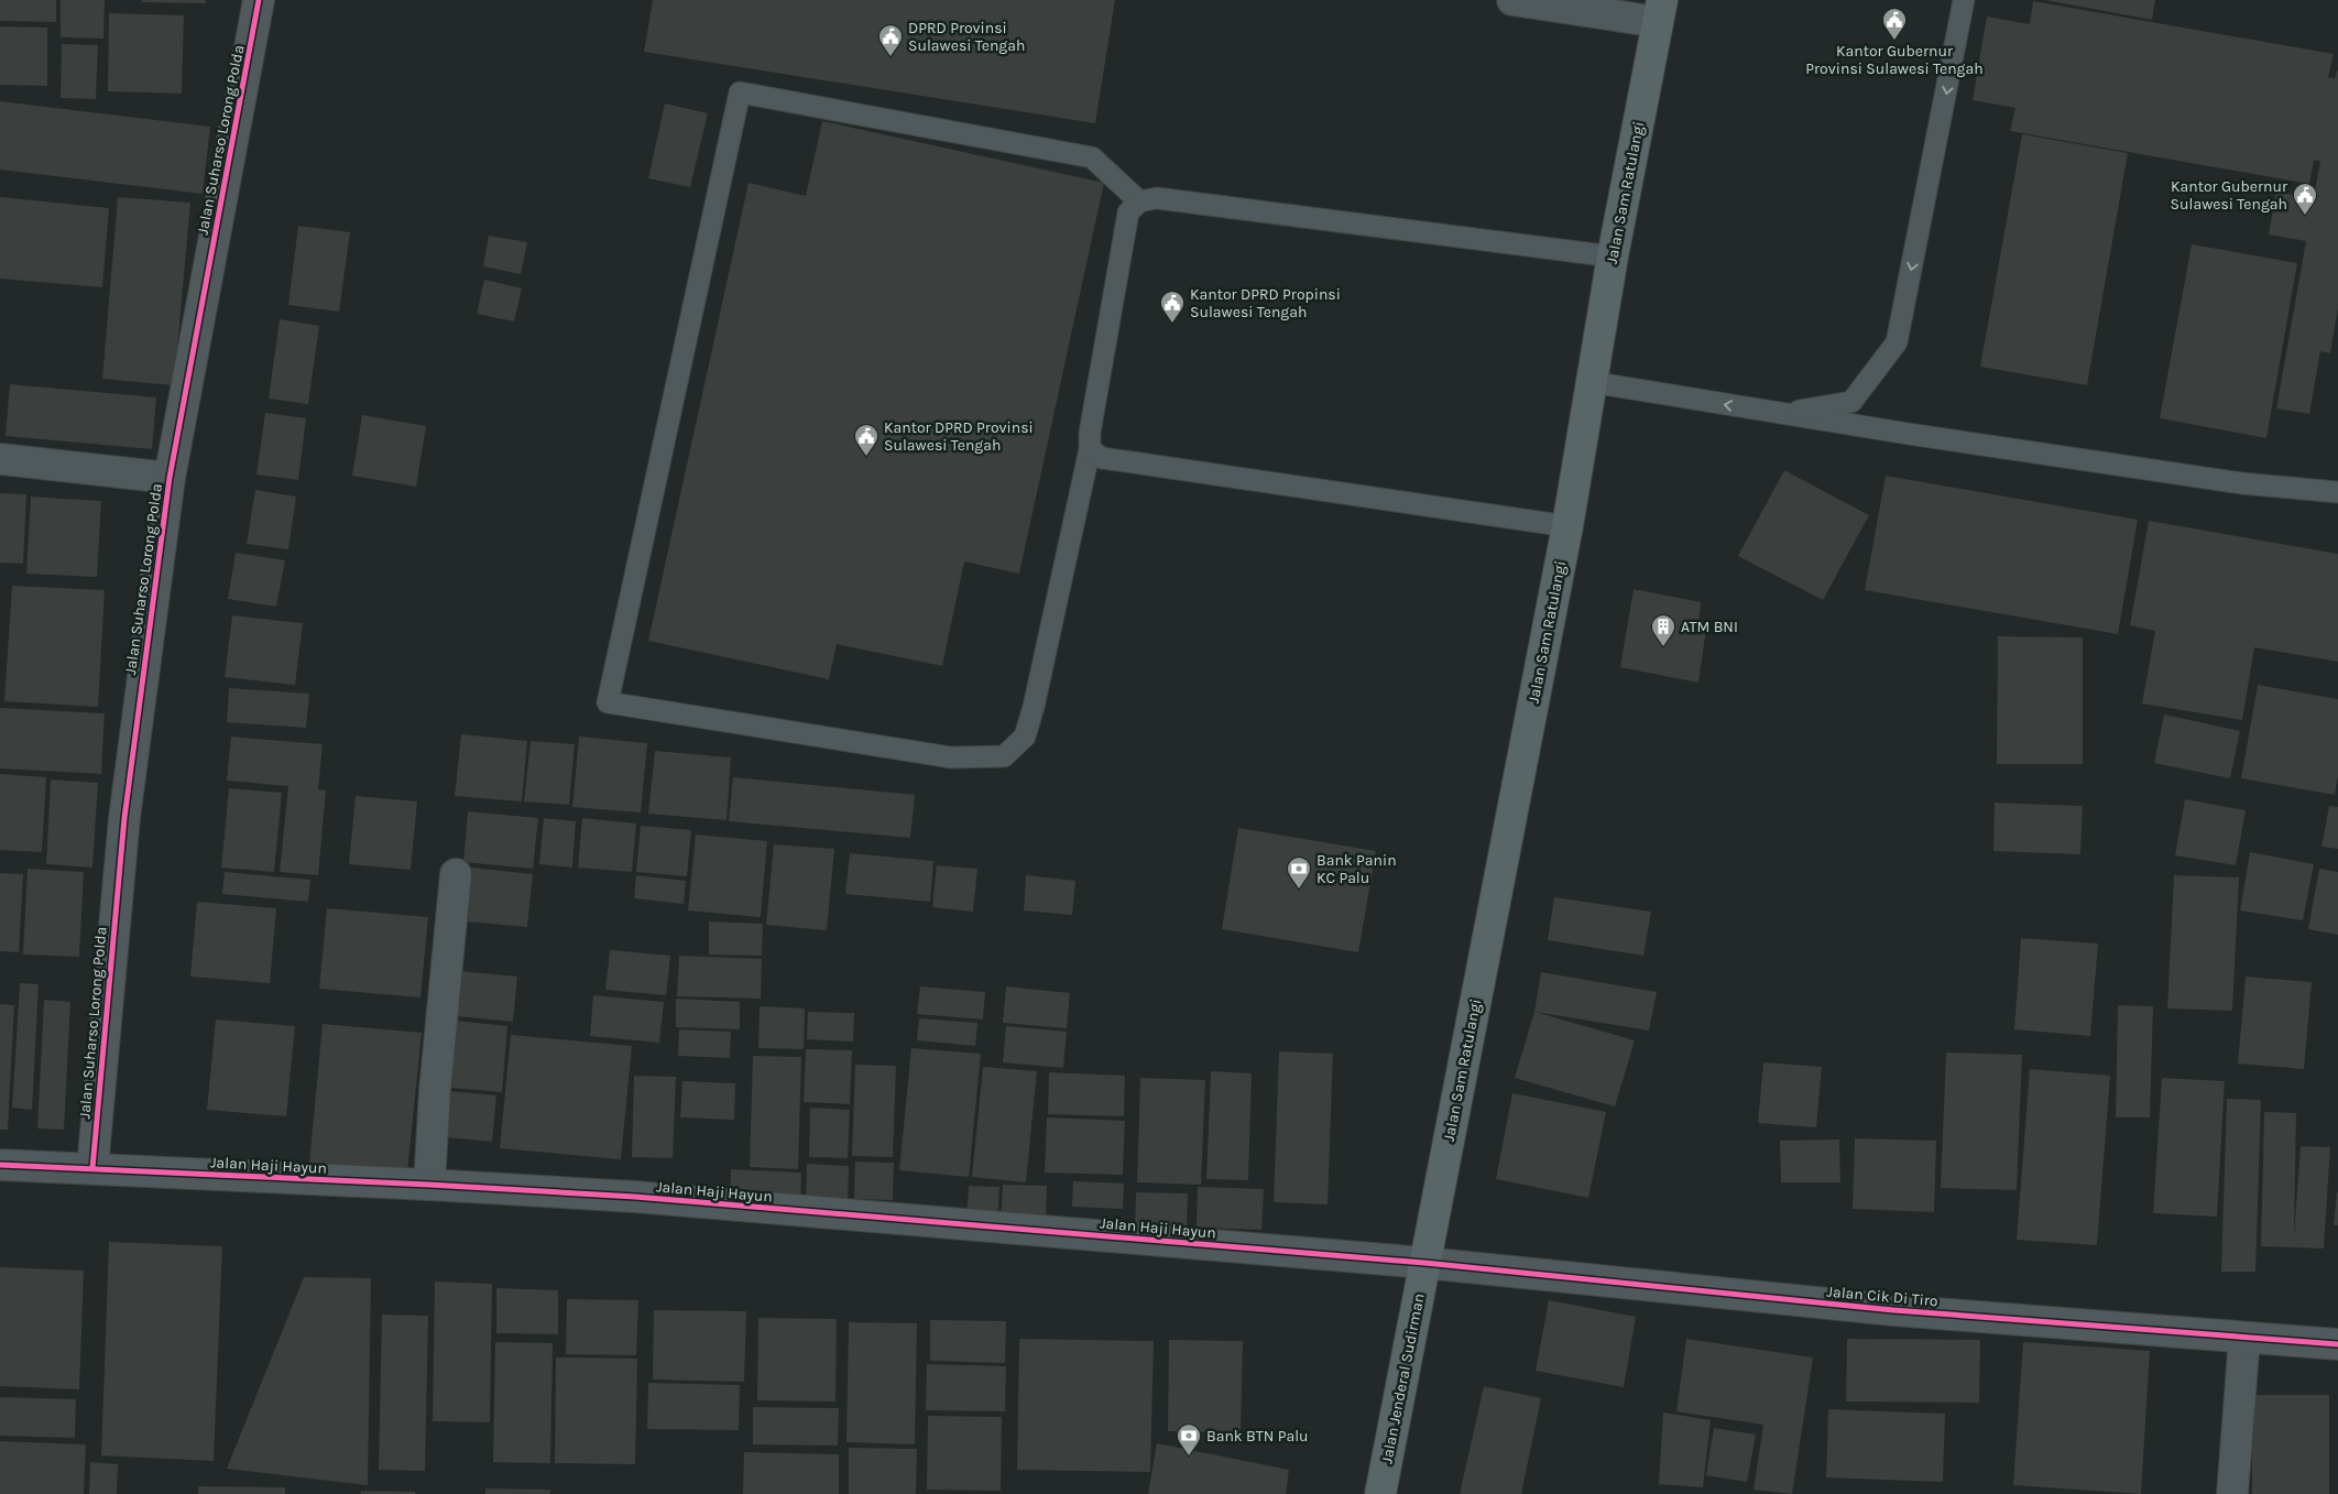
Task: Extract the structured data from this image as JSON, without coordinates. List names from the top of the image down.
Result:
{
  "streets": {
    "highway": ["Jalan Sam Ratulangi", "Jalan Jenderal Sudirman"],
    "street": ["Jalan Suharso Lorong Polda", "Jalan Haji Hayun", "Jalan Cik Di Tiro"]
  },
  "crossings": [
    ["Jalan Suharso Lorong Polda", "Jalan Haji Hayun"],
    ["Jalan Sam Ratulangi", "Jalan Haji Hayun"],
    ["Jalan Sam Ratulangi", "Jalan Cik Di Tiro"],
    ["Jalan Sam Ratulangi", "Jalan Jenderal Sudirman"],
    ["Jalan Haji Hayun", "Jalan Cik Di Tiro"],
    ["Jalan Haji Hayun", "Jalan Jenderal Sudirman"],
    ["Jalan Cik Di Tiro", "Jalan Jenderal Sudirman"]
  ],
  "places": {
    "public building": [
      "Kantor Gubernur Provinsi Sulawesi Tengah",
      "DPRD Provinsi Sulawesi Tengah",
      "Kantor Gubernur Sulawesi Tengah",
      "Kantor DPRD Propinsi Sulawesi Tengah",
      "Kantor DPRD Provinsi Sulawesi Tengah"
    ],
    "building": ["ATM BNI"],
    "bank": ["Bank Panin KC Palu", "Bank BTN Palu"]
  }
}
